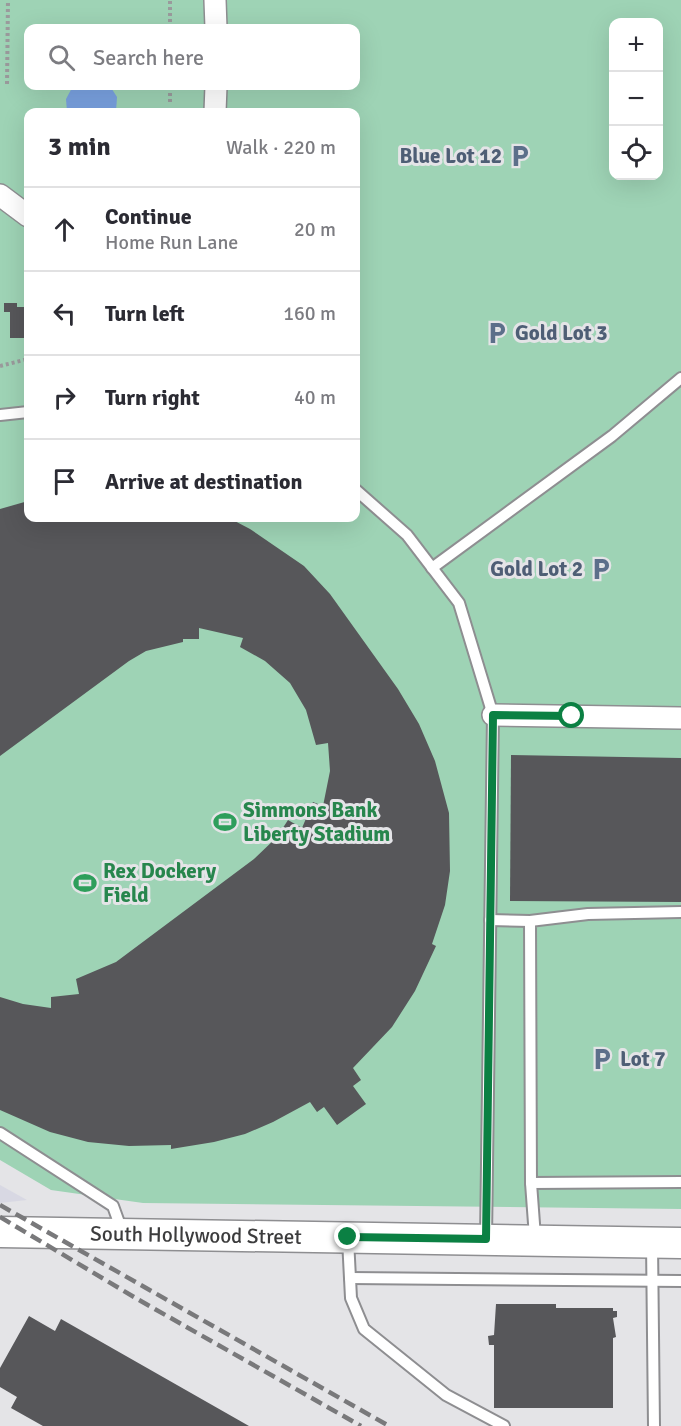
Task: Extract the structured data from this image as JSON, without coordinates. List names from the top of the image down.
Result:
{
  "streets": {
    "main road": ["South Hollywood Street"]
  },
  "places": {
    "parking": [
      "Blue Lot 12",
      "Gold Lot 3",
      "Gold Lot 2",
      "Lot 7"
    ],
    "sports": ["Simmons Bank Liberty Stadium", "Rex Dockery Field"]
  },
  "page": {
    "map_buttons": ["+", "−"],
    "search": "Search here",
    "heading": ["3 min", "Walk · 220 m"],
    "list": [
      ["Continue", "Home Run Lane", "20 m"],
      ["Turn left", "160 m"],
      ["Turn right", "40 m"],
      "Arrive at destination"
    ]
  }
}
